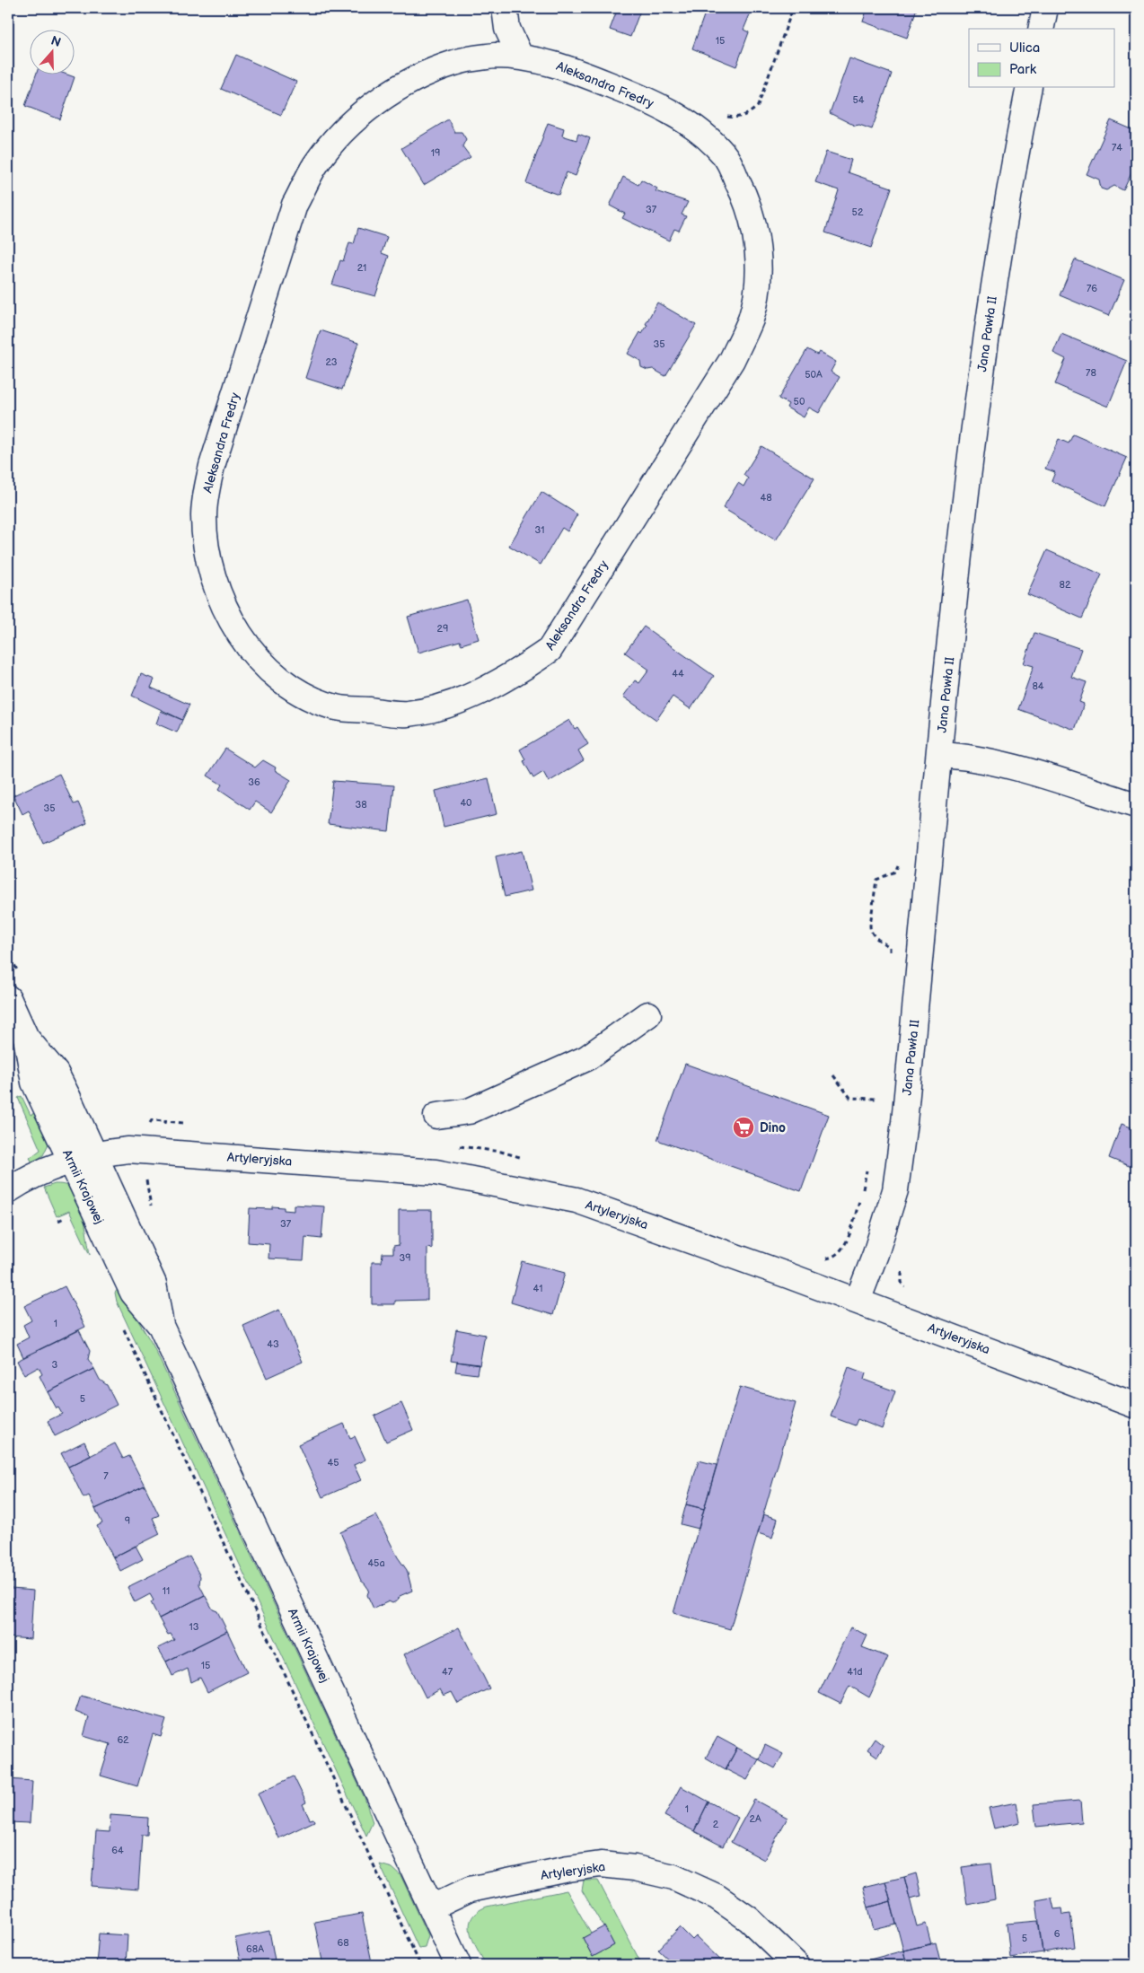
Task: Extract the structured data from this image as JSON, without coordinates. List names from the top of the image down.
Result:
{
  "streets": {
    "street": [
      "Aleksandra Fredry",
      "Jana Pawła II",
      "Artyleryjska",
      "Armii Krajowej"
    ]
  },
  "crossings": [
    ["Jana Pawła II", "Artyleryjska"],
    ["Artyleryjska", "Armii Krajowej"]
  ],
  "places": {
    "supermarket": ["Dino"]
  },
  "house_numbers": [
    "15",
    "54",
    "74",
    "19",
    "37",
    "52",
    "21",
    "76",
    "35",
    "23",
    "78",
    "50A",
    "50",
    "48",
    "31",
    "82",
    "29",
    "44",
    "84",
    "36",
    "40",
    "38",
    "35",
    "37",
    "39",
    "41",
    "1",
    "43",
    "3",
    "5",
    "45",
    "7",
    "9",
    "45a",
    "11",
    "13",
    "15",
    "47",
    "41d",
    "62",
    "1",
    "2A",
    "2",
    "64",
    "6",
    "5",
    "68",
    "68A"
  ],
  "legend": ["Ulica", "Park"],
  "north": "top"
}
